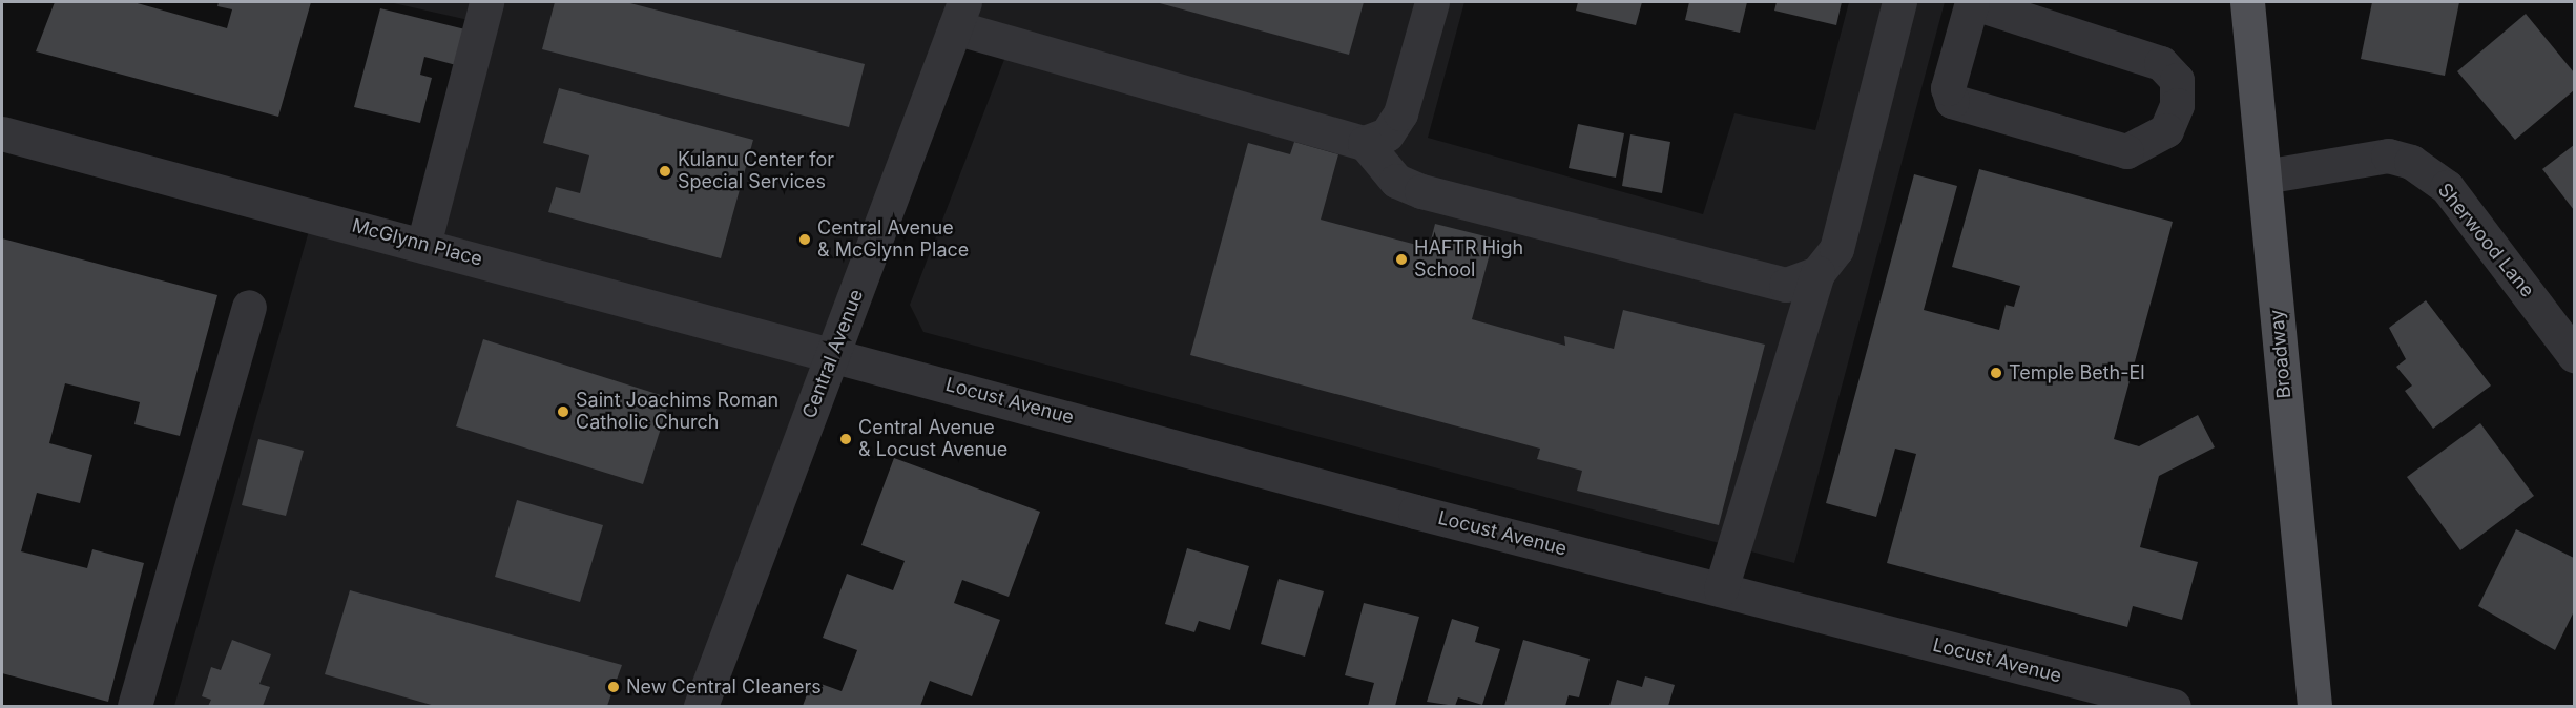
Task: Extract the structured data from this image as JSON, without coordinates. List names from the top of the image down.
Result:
{
  "streets": {
    "main road": ["Broadway"],
    "street": [
      "Sherwood Lane",
      "McGlynn Place",
      "Central Avenue",
      "Locust Avenue"
    ]
  },
  "crossings": [
    ["Sherwood Lane", "Broadway"],
    ["McGlynn Place", "Central Avenue"],
    ["McGlynn Place", "Locust Avenue"],
    ["Central Avenue", "Locust Avenue"]
  ],
  "places": [
    "Kulanu Center for Special Services",
    "Central Avenue & McGlynn Place",
    "HAFTR High School",
    "Temple Beth-El",
    "Saint Joachims Roman Catholic Church",
    "Central Avenue & Locust Avenue",
    "New Central Cleaners"
  ]
}
